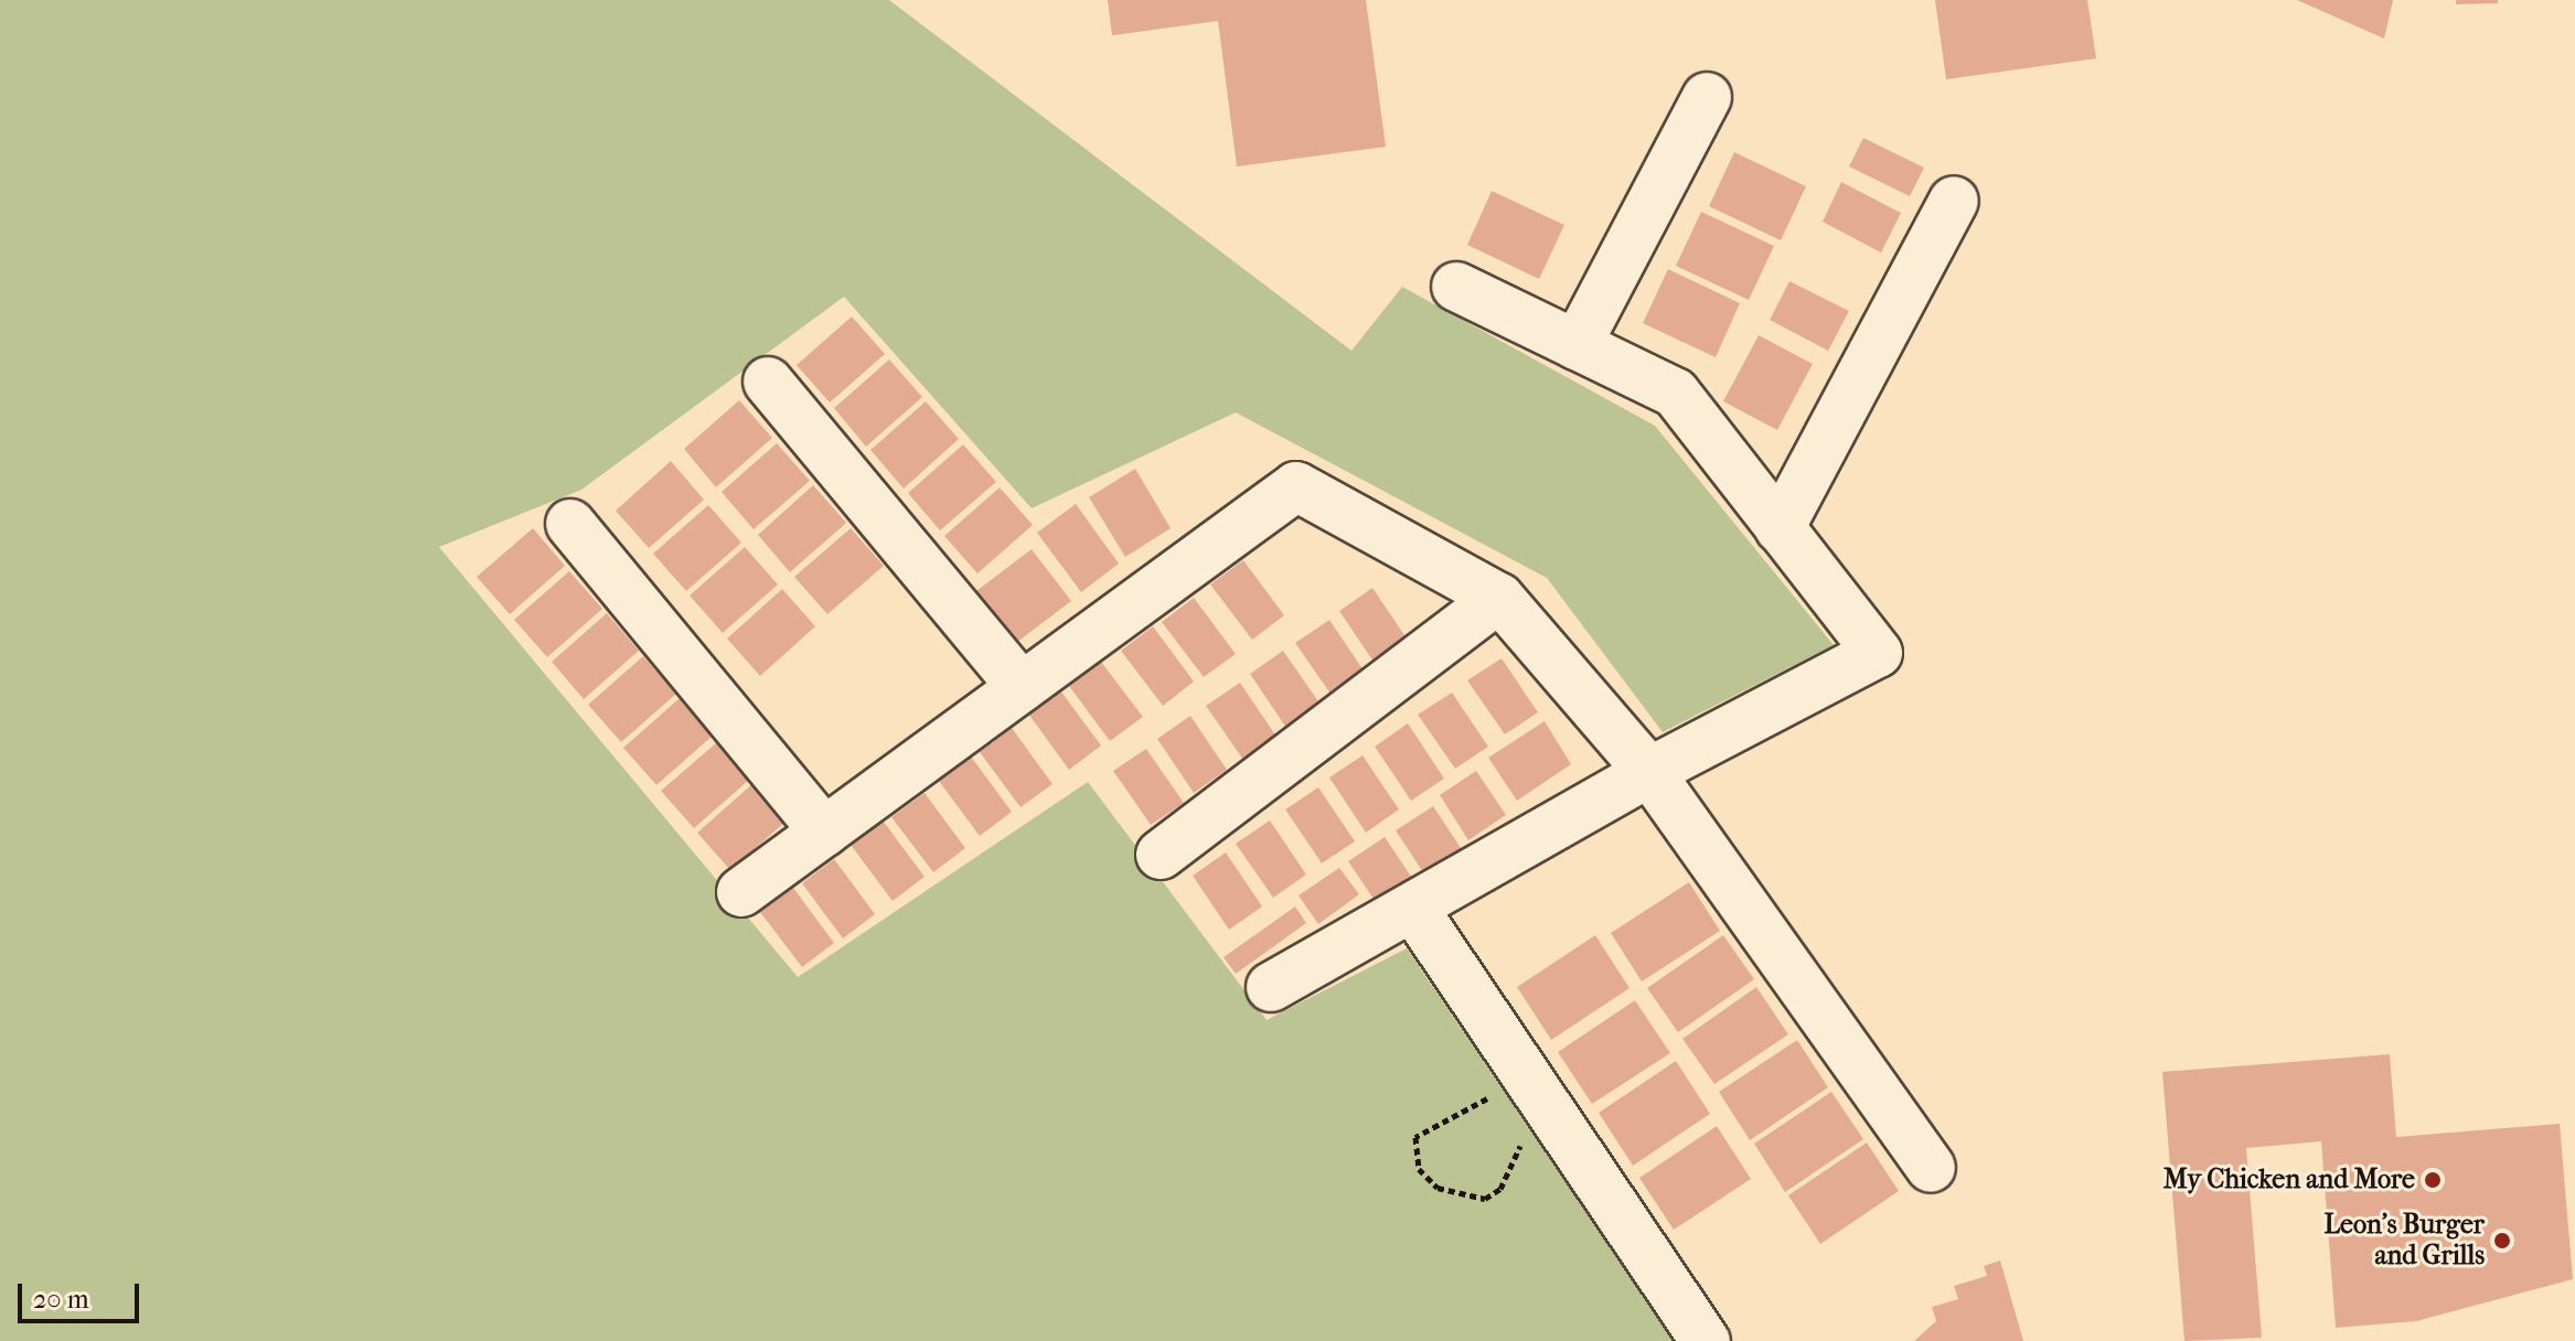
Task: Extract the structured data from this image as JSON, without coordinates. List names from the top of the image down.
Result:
{
  "places": ["My Chicken and More", "Leon's Burger and Grills"],
  "scale_bar": "20 m"
}
